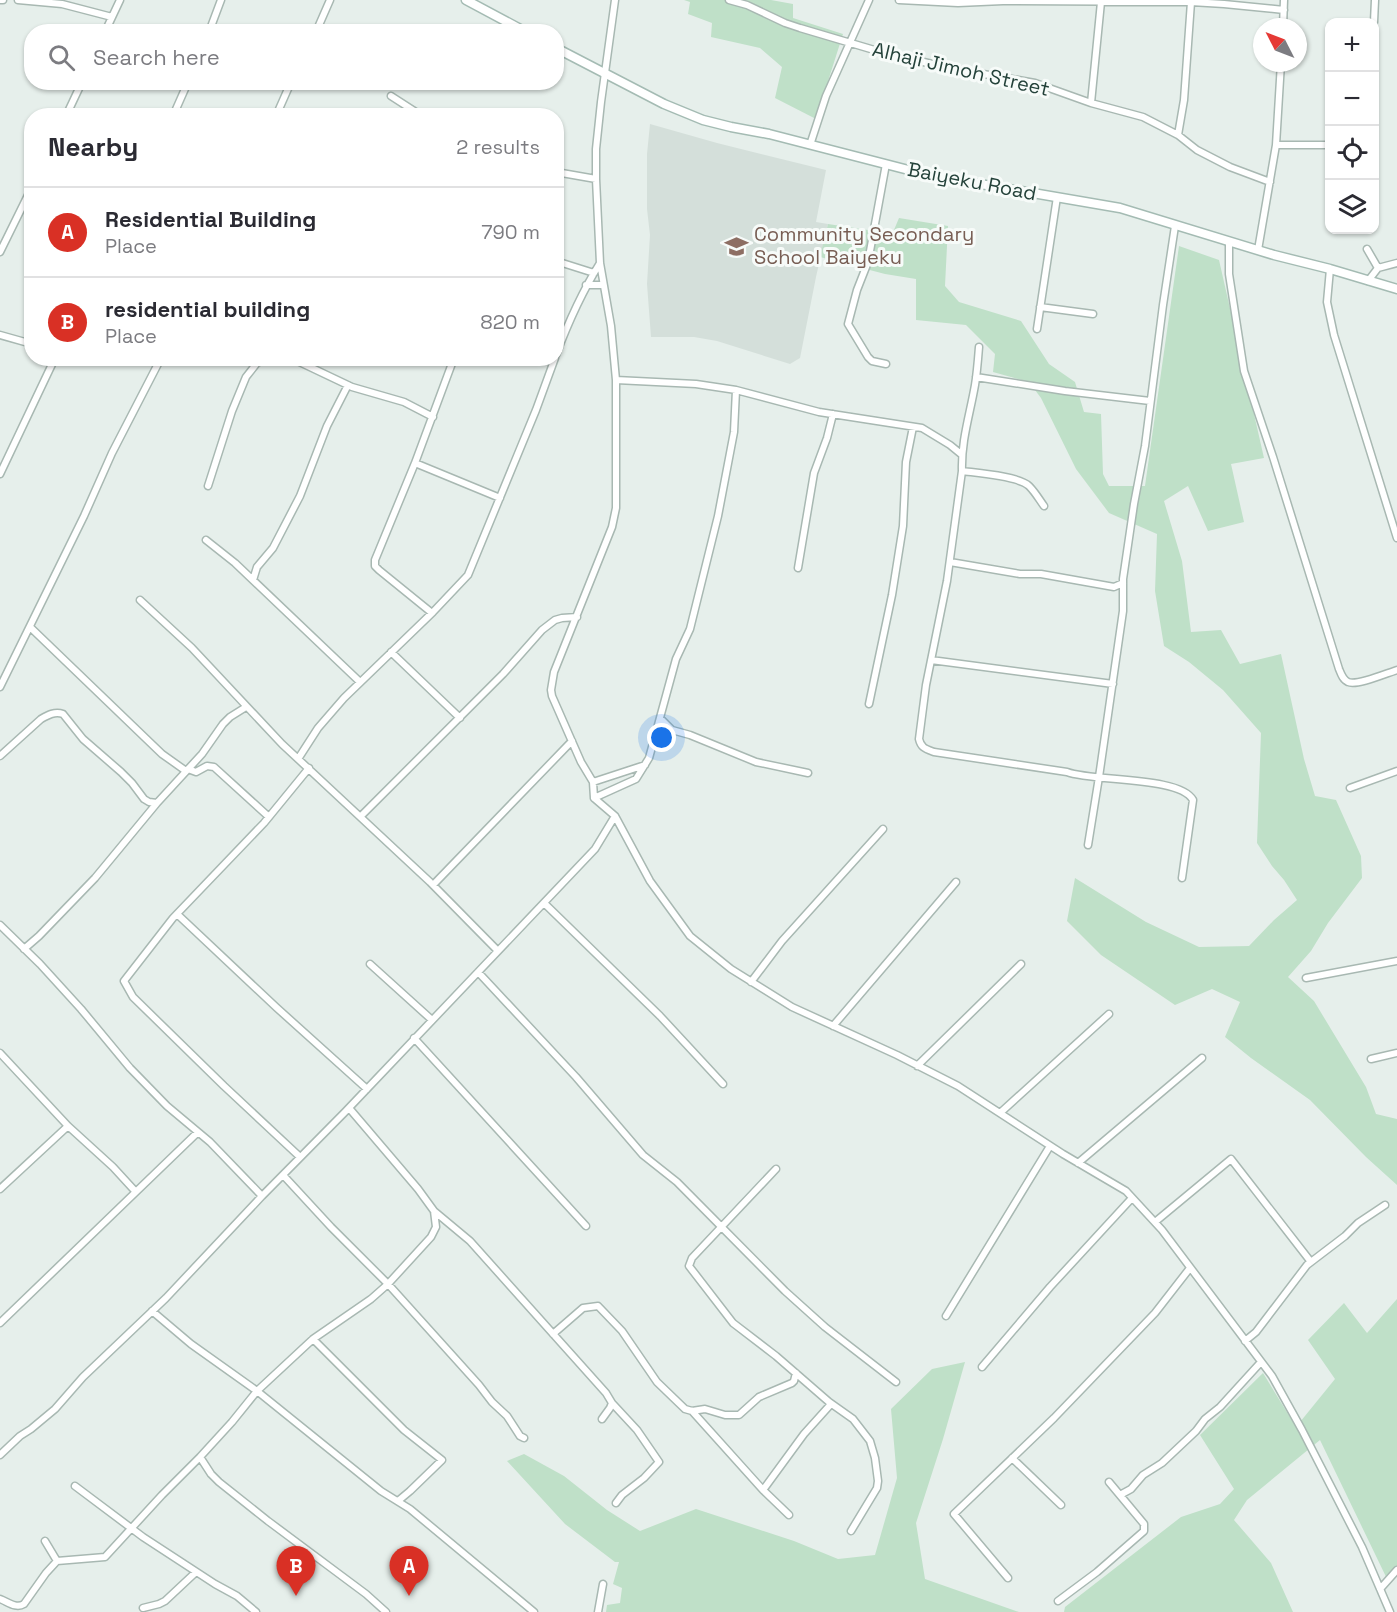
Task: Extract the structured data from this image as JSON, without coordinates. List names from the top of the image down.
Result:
{
  "streets": {
    "main road": ["Baiyeku Road"],
    "street": ["Alhaji Jimoh Street"]
  },
  "places": {
    "school or university": ["Community Secondary School Baiyeku"]
  },
  "north": "top left",
  "page": {
    "map_buttons": ["+", "−"],
    "search": "Search here",
    "heading": ["Nearby", "2 results"],
    "list": [
      {
        "mark": "A",
        "name": "Residential Building",
        "note": "Place",
        "value": "790 m"
      },
      {
        "mark": "B",
        "name": "residential building",
        "note": "Place",
        "value": "820 m"
      }
    ],
    "pins": ["A", "B"]
  }
}
